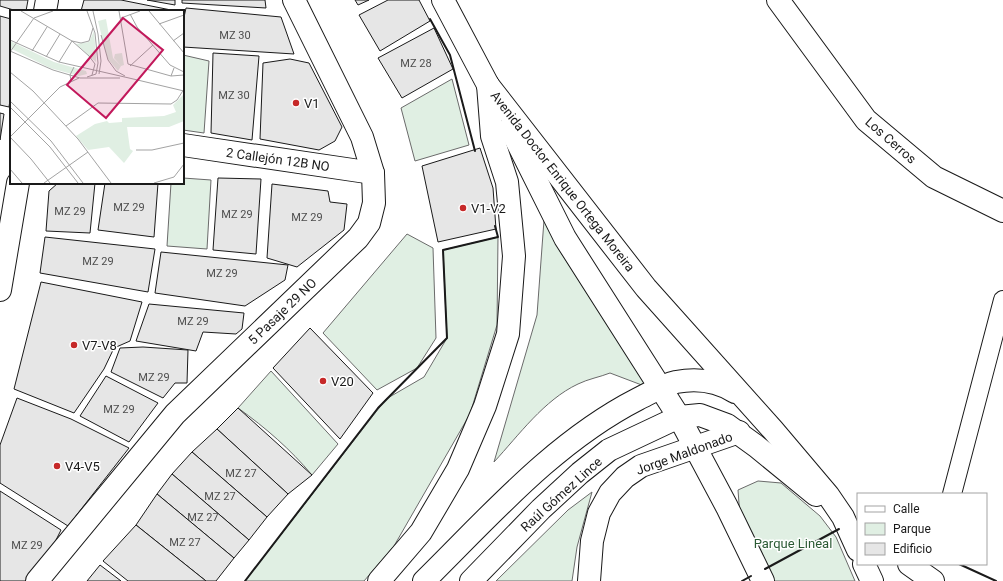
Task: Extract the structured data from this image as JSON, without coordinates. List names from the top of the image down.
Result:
{
  "streets": {
    "main road": [
      "Los Cerros",
      "2 Callejón 12B NO",
      "Avenida Doctor Enrique Ortega Moreira",
      "5 Pasaje 29 NO",
      "Jorge Maldonado",
      "Raúl Gómez Lince"
    ]
  },
  "crossings": [
    ["2 Callejón 12B NO", "5 Pasaje 29 NO"],
    ["Avenida Doctor Enrique Ortega Moreira", "Jorge Maldonado"],
    ["Avenida Doctor Enrique Ortega Moreira", "Raúl Gómez Lince"],
    ["Jorge Maldonado", "Raúl Gómez Lince"]
  ],
  "parks": ["Parque Lineal"],
  "places": [
    "V1",
    "V1-V2",
    "V7-V8",
    "V20",
    "V4-V5"
  ],
  "house_numbers": [
    "MZ 30",
    "MZ 28",
    "MZ 30",
    "MZ 29",
    "MZ 29",
    "MZ 29",
    "MZ 29",
    "MZ 29",
    "MZ 29",
    "MZ 29",
    "MZ 29",
    "MZ 29",
    "MZ 27",
    "MZ 27",
    "MZ 27",
    "MZ 27",
    "MZ 29"
  ],
  "legend": ["Calle", "Parque", "Edificio"]
}
